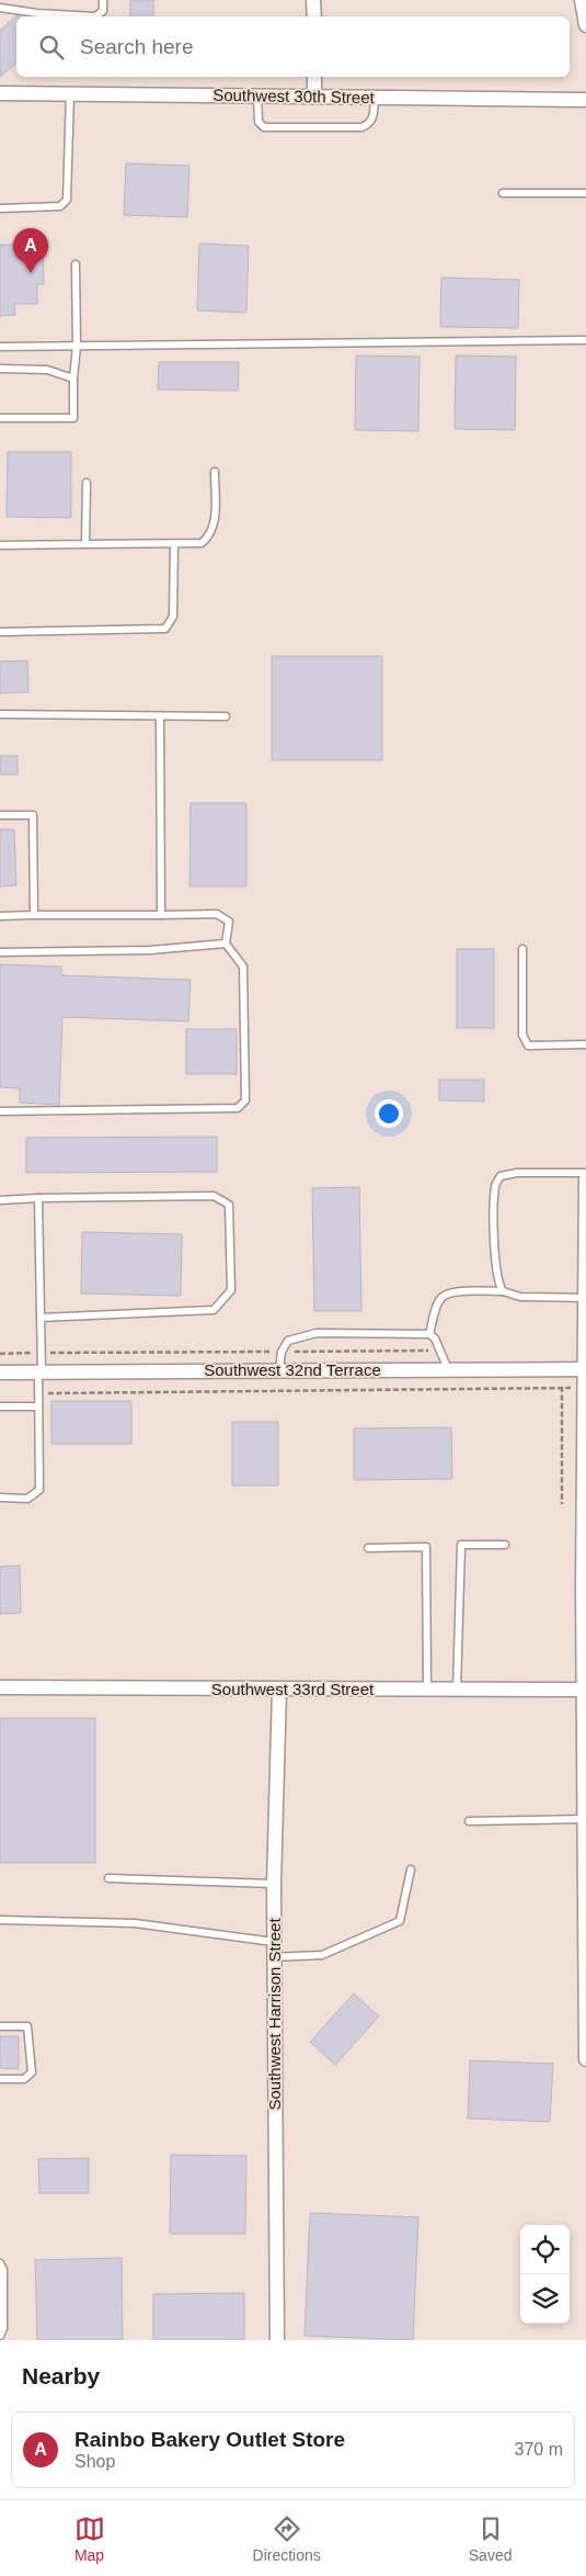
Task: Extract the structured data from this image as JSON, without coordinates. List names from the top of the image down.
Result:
{
  "streets": {
    "street": [
      "Southwest 30th Street",
      "Southwest 32nd Terrace",
      "Southwest 33rd Street",
      "Southwest Harrison Street"
    ]
  },
  "crossings": [
    ["Southwest 33rd Street", "Southwest Harrison Street"]
  ],
  "page": {
    "search": "Search here",
    "pins": "A",
    "heading": "Nearby",
    "list": [
      {
        "mark": "A",
        "name": "Rainbo Bakery Outlet Store",
        "note": "Shop",
        "value": "370 m"
      }
    ],
    "nav": ["Map", "Directions", "Saved"]
  }
}
